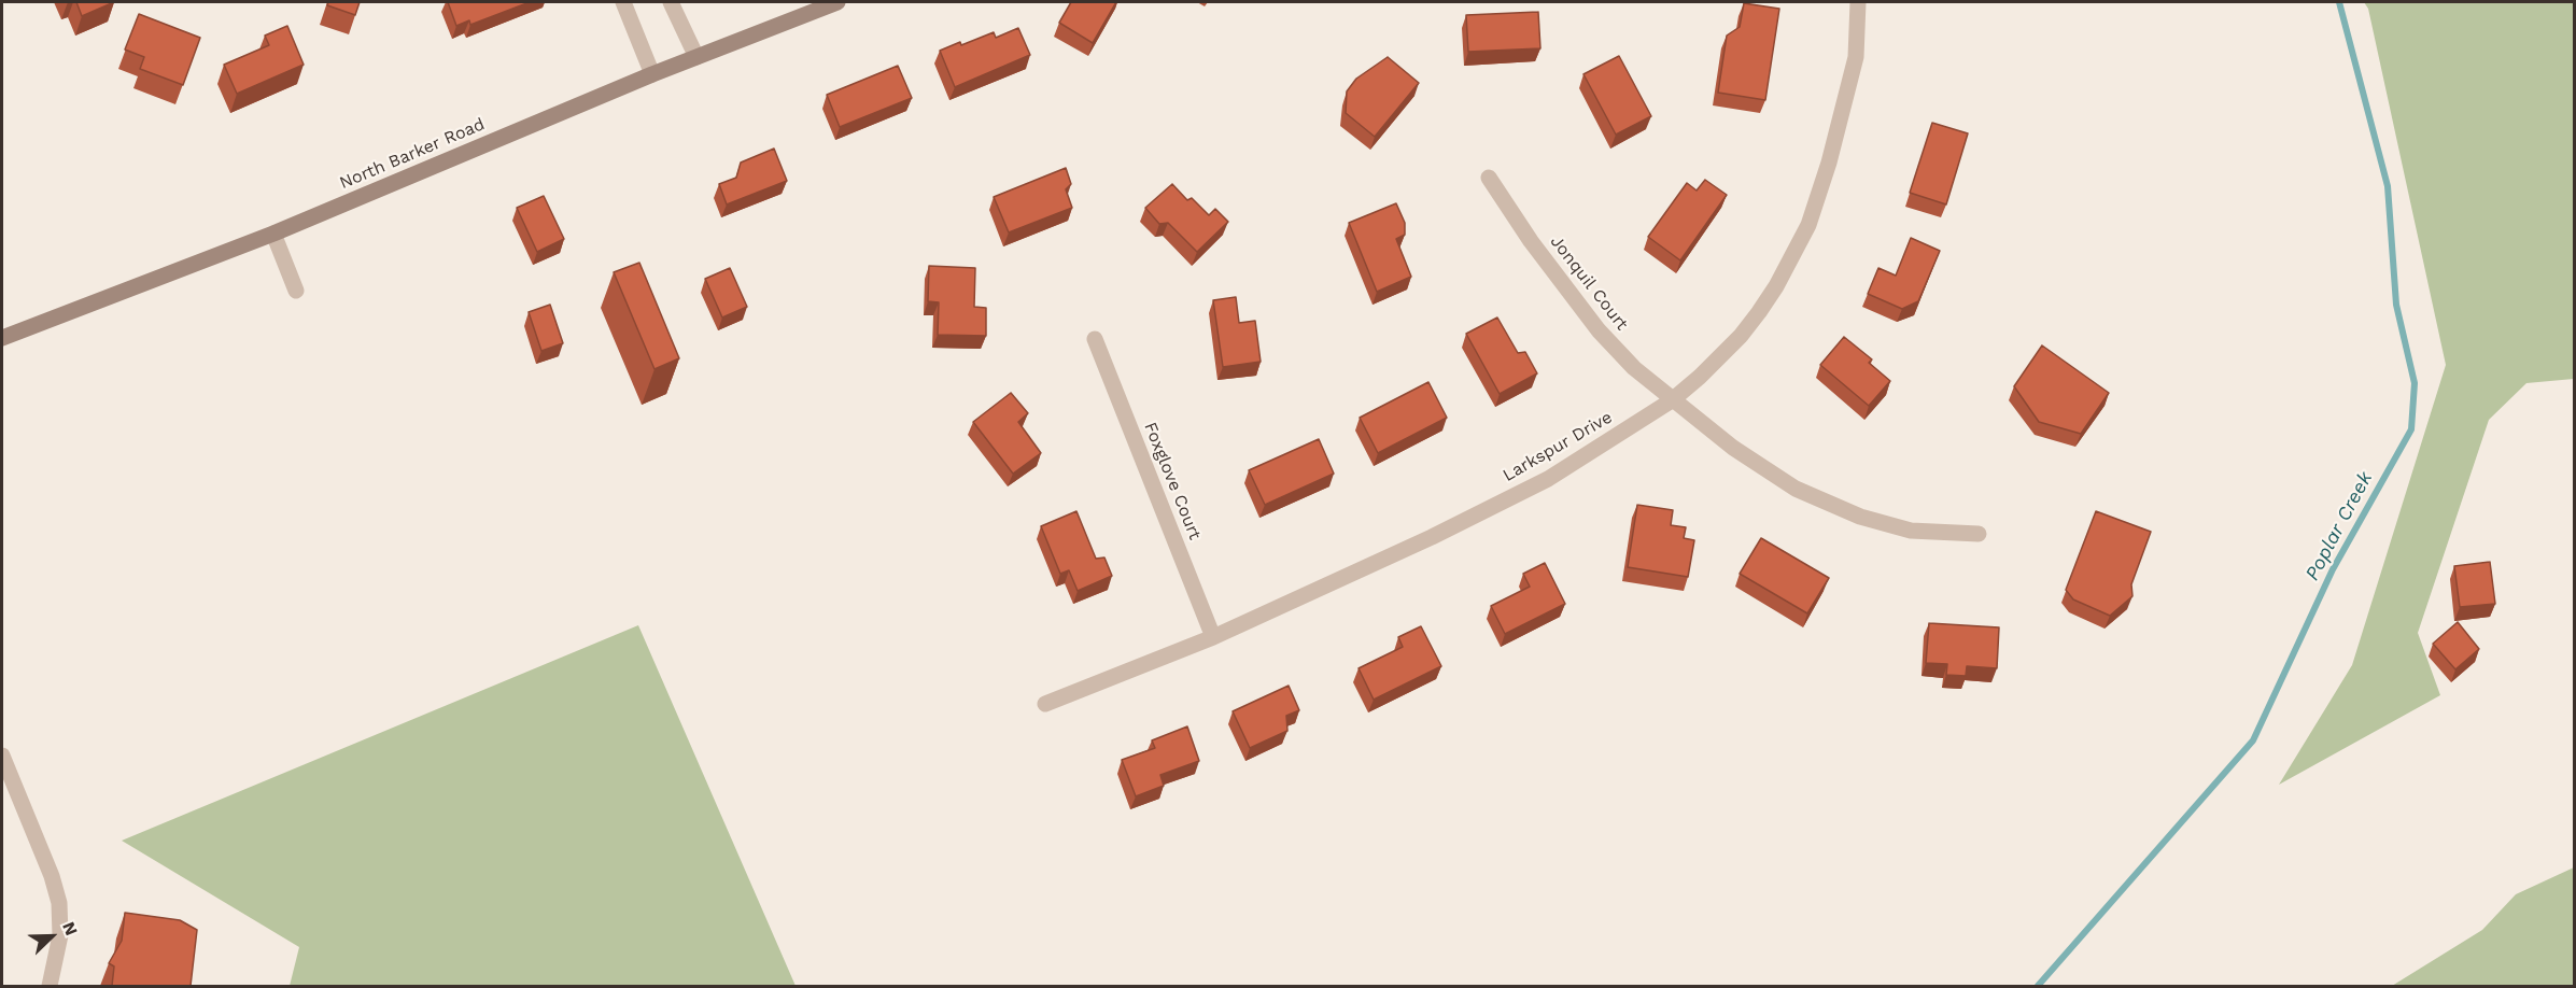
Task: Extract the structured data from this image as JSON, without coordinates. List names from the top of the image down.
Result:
{
  "streets": {
    "main road": ["North Barker Road"],
    "street": ["Jonquil Court", "Larkspur Drive", "Foxglove Court"]
  },
  "crossings": [
    ["Jonquil Court", "Larkspur Drive"],
    ["Larkspur Drive", "Foxglove Court"]
  ],
  "water": ["Poplar Creek"],
  "north": "top right"
}
